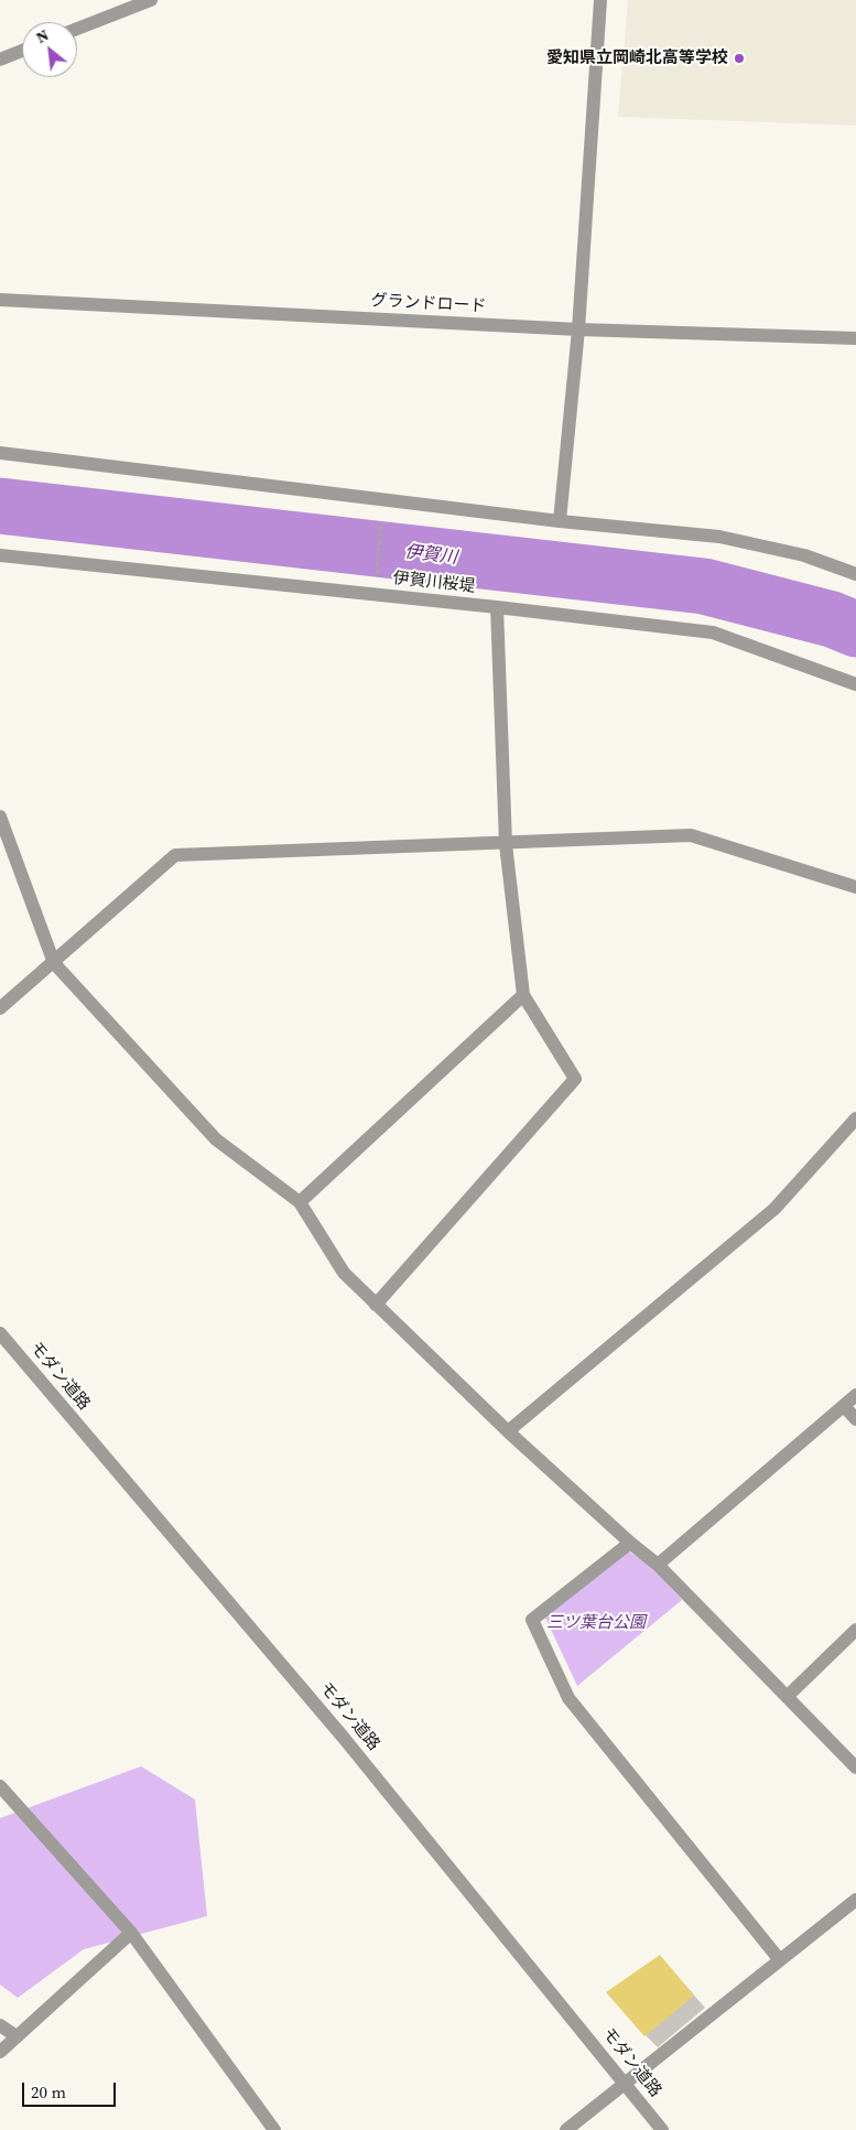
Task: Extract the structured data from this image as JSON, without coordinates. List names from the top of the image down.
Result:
{
  "streets": {
    "street": ["グランドロード", "伊賀川桜堤", "モダン道路"]
  },
  "water": ["伊賀川"],
  "parks": ["三ツ葉台公園"],
  "places": ["愛知県立岡崎北高等学校"],
  "scale_bar": "20 m",
  "north": "top left"
}
